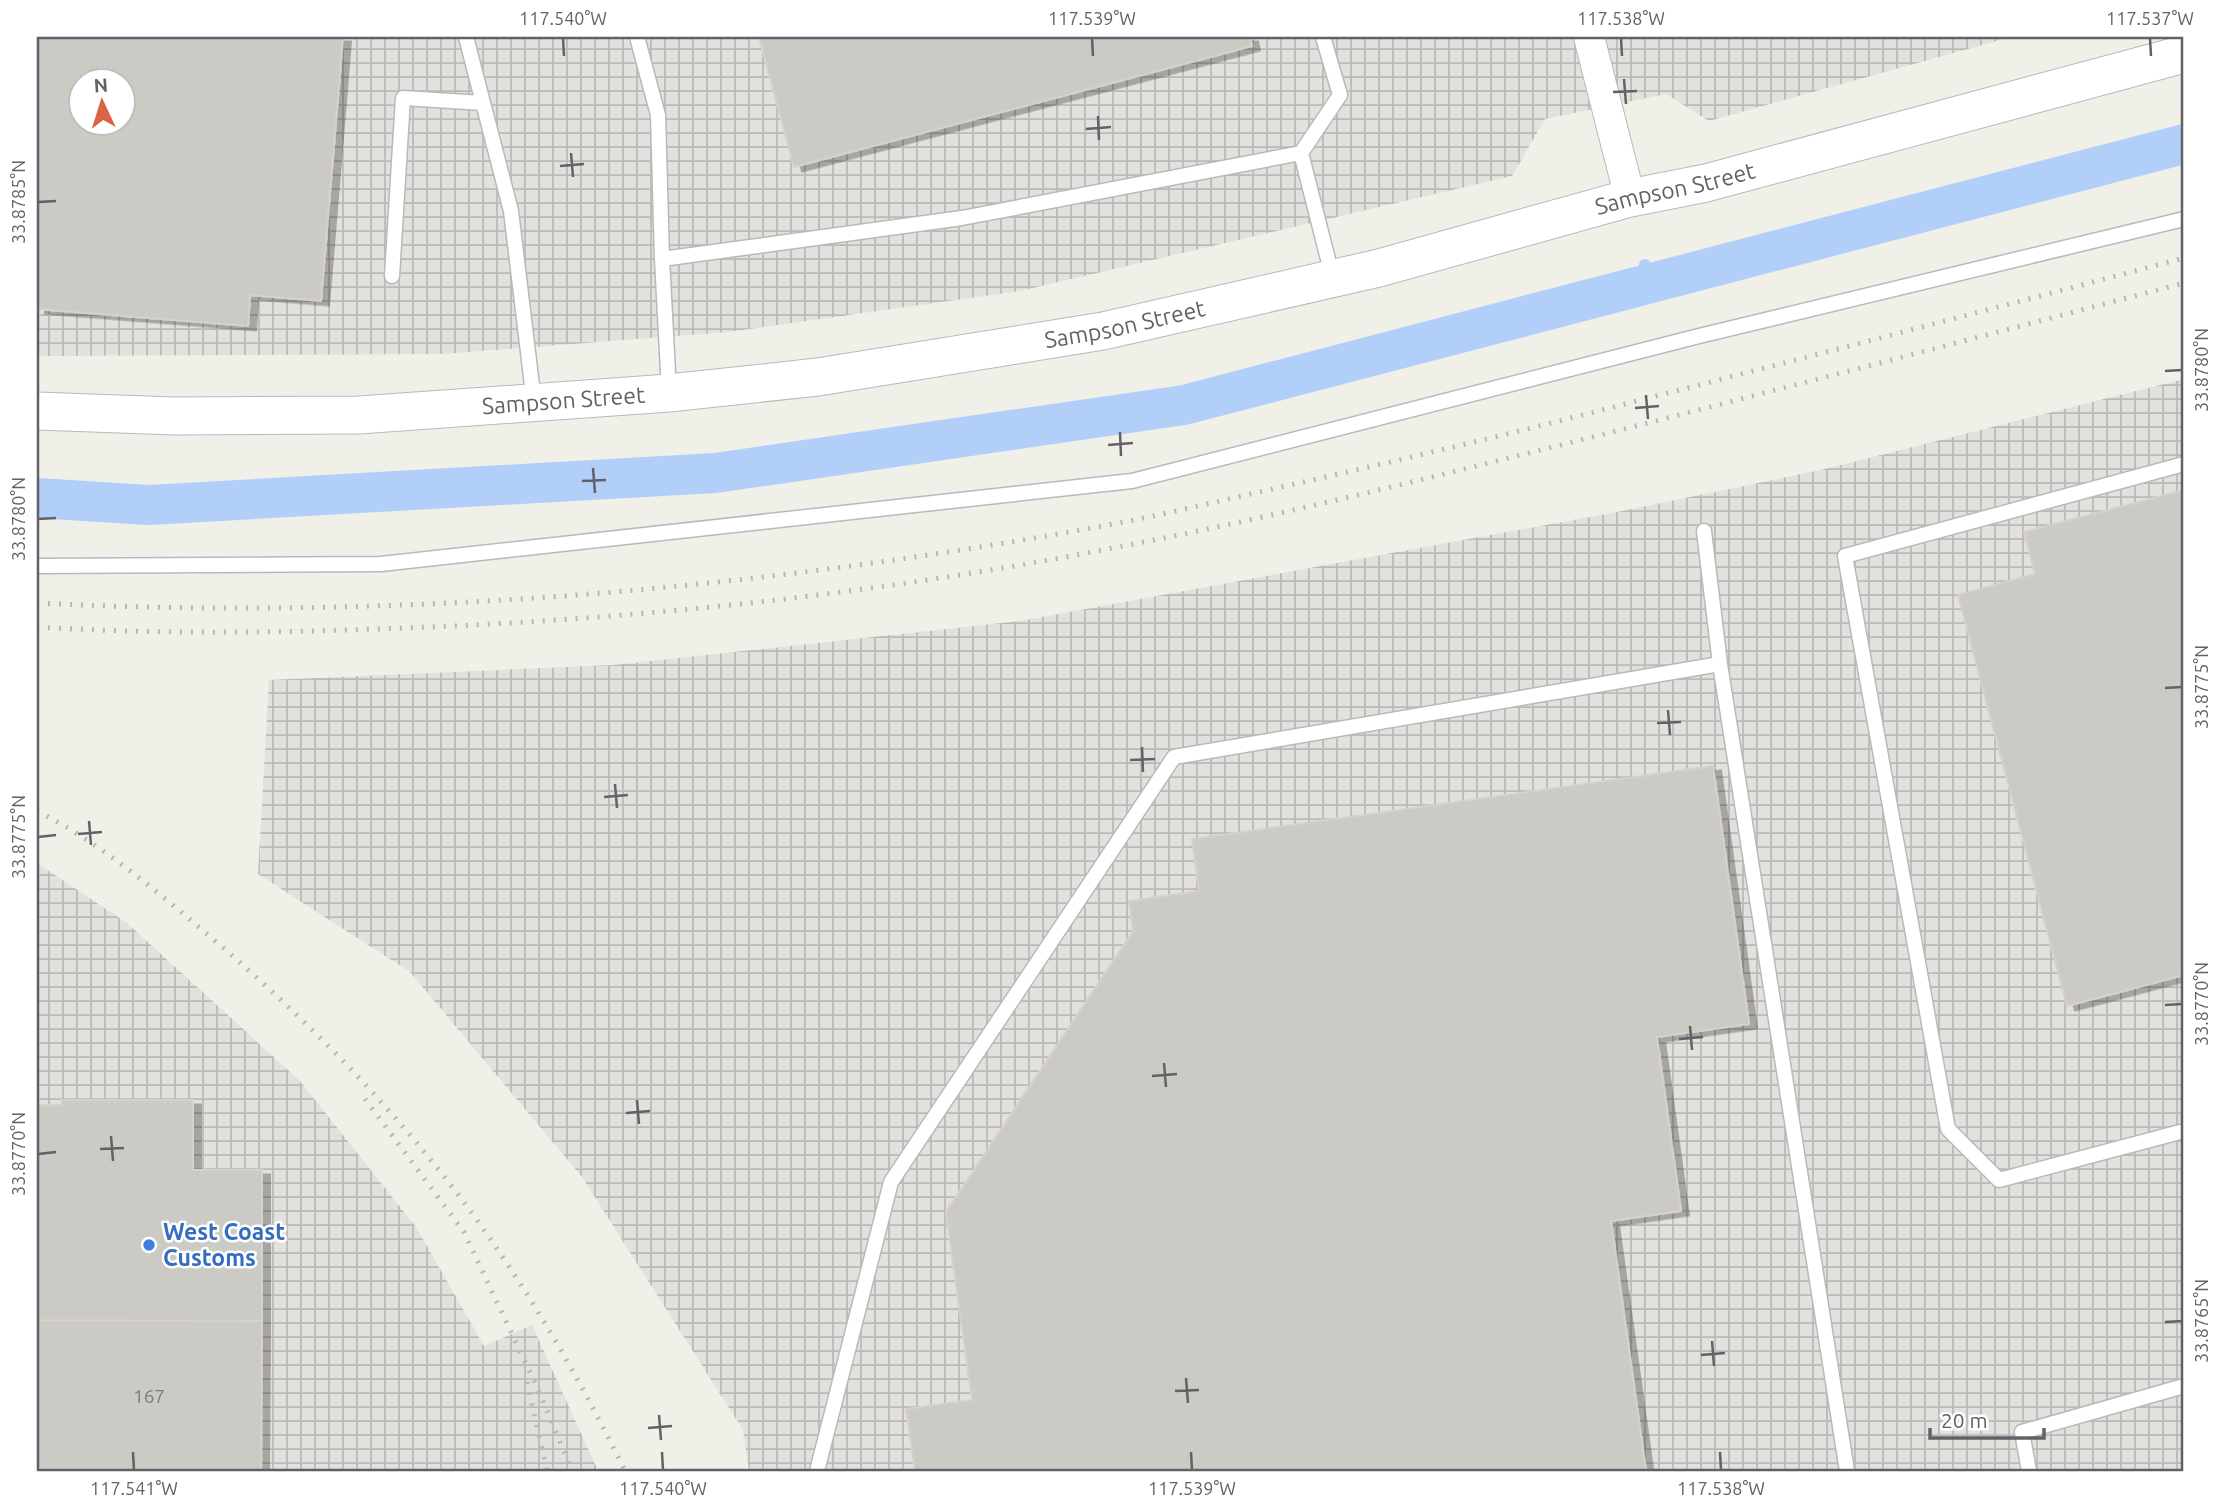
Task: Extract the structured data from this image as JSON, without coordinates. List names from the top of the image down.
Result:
{
  "streets": {
    "street": ["Sampson Street"]
  },
  "places": ["West Coast Customs"],
  "house_numbers": ["167"],
  "scale_bar": "20 m",
  "north": "top",
  "coordinates": [
    "117.540°W",
    "117.539°W",
    "117.538°W",
    "117.537°W",
    "33.8785°N",
    "33.8780°N",
    "33.8775°N",
    "33.8770°N",
    "33.8765°N",
    "117.541°W"
  ]
}
